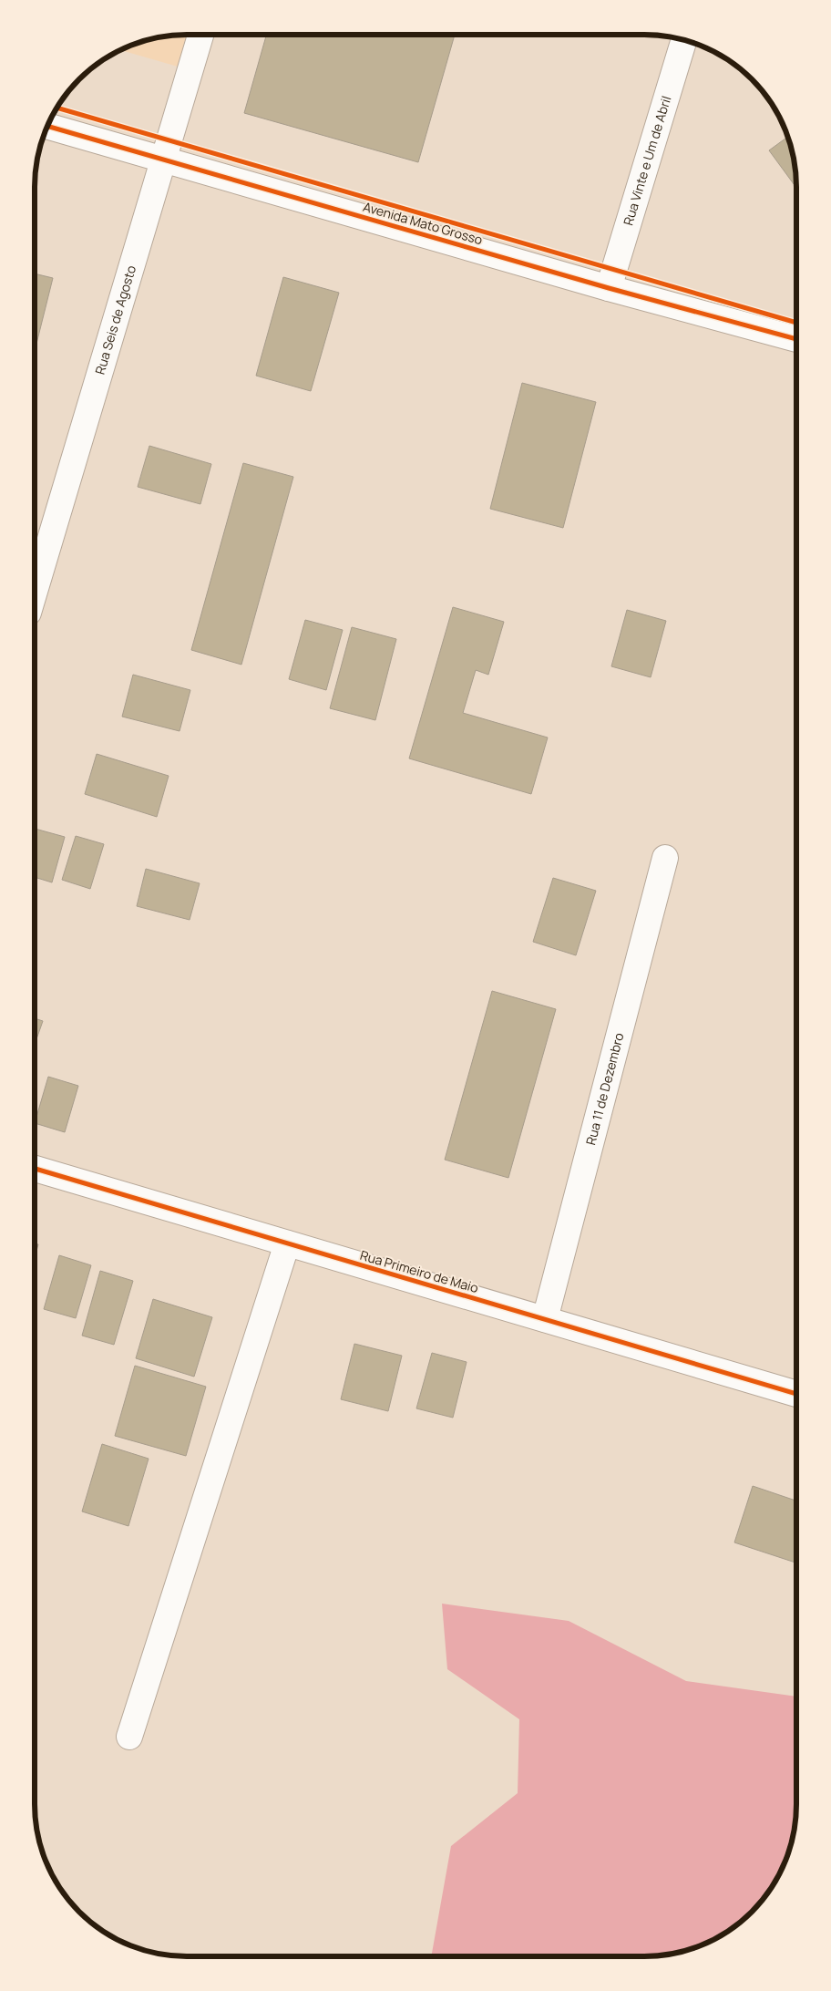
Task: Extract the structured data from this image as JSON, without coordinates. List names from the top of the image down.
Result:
{
  "streets": {
    "street": [
      "Rua Vinte e Um de Abril",
      "Avenida Mato Grosso",
      "Rua Seis de Agosto",
      "Rua 11 de Dezembro",
      "Rua Primeiro de Maio"
    ]
  },
  "crossings": [
    ["Rua Vinte e Um de Abril", "Avenida Mato Grosso"],
    ["Avenida Mato Grosso", "Rua Seis de Agosto"],
    ["Rua 11 de Dezembro", "Rua Primeiro de Maio"]
  ]
}
